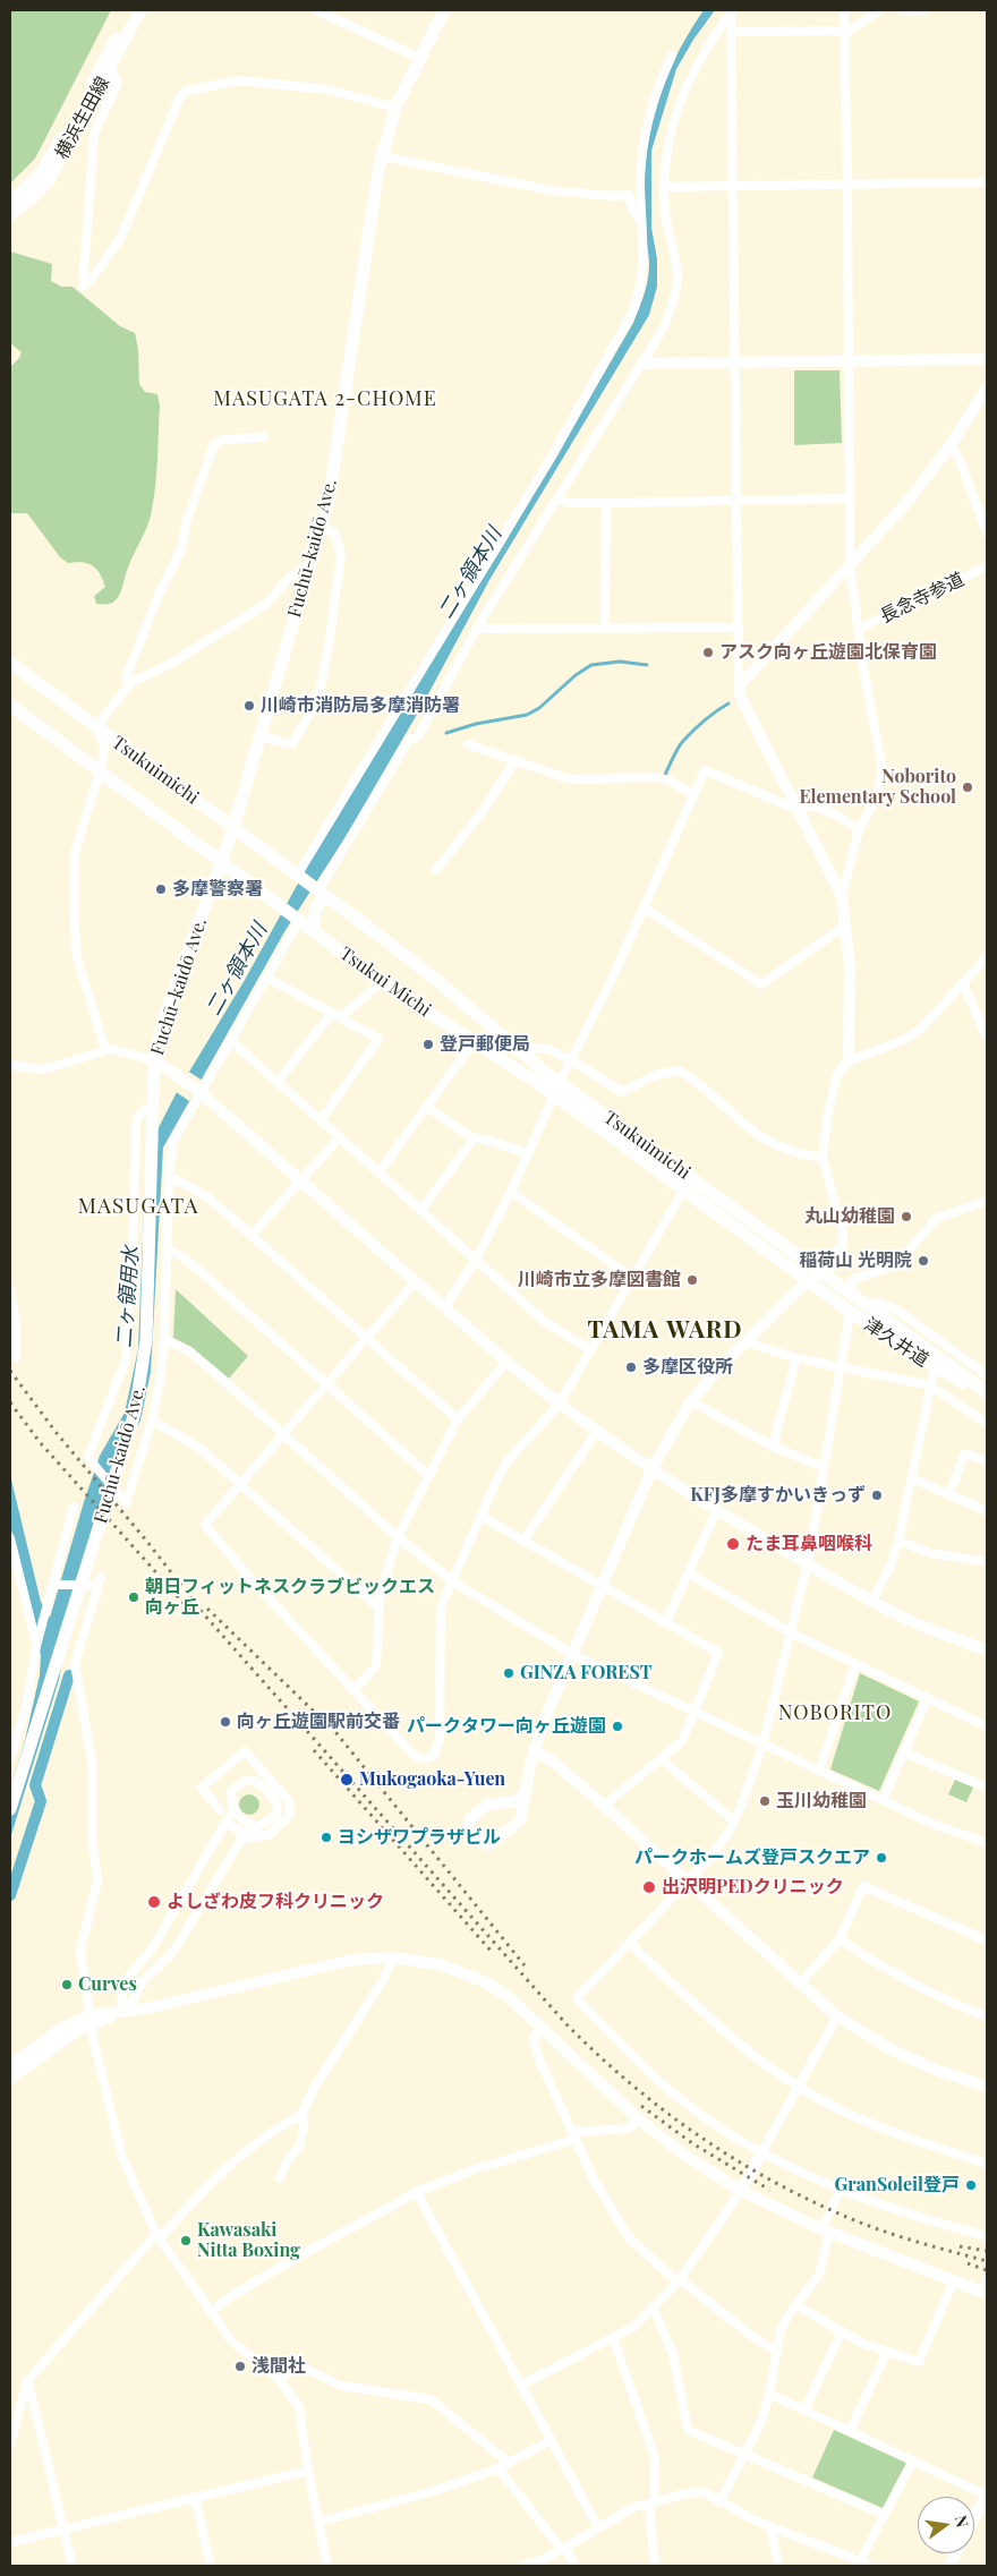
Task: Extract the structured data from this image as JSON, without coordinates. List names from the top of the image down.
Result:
{
  "streets": {
    "main road": [
      "横浜生田線",
      "Fuchū-kaidō Ave.",
      "Tsukuimichi",
      "Tsukui Michi",
      "津久井道"
    ],
    "street": ["長念寺参道"]
  },
  "crossings": [
    ["Fuchū-kaidō Ave.", "Tsukuimichi"],
    ["Tsukuimichi", "Tsukui Michi"],
    ["Tsukui Michi", "津久井道"]
  ],
  "districts": [
    "MASUGATA 2-CHOME",
    "MASUGATA",
    "TAMA WARD",
    "NOBORITO"
  ],
  "water": ["二ヶ領本川", "二ヶ領用水"],
  "places": [
    "アスク向ヶ丘遊園北保育園",
    "川崎市消防局多摩消防署",
    "Noborito Elementary School",
    "多摩警察署",
    "登戸郵便局",
    "丸山幼稚園",
    "稲荷山 光明院",
    "川崎市立多摩図書館",
    "多摩区役所",
    "KFJ多摩すかいきっず",
    "たま耳鼻咽喉科",
    "朝日フィットネスクラブビックエス 向ヶ丘",
    "GINZA FOREST",
    "向ヶ丘遊園駅前交番",
    "パークタワー向ヶ丘遊園",
    "Mukogaoka-Yuen",
    "玉川幼稚園",
    "ヨシザワプラザビル",
    "パークホームズ登戸スクエア",
    "出沢明PEDクリニック",
    "よしざわ皮フ科クリニック",
    "Curves",
    "GranSoleil登戸",
    "Kawasaki Nitta Boxing",
    "浅間社"
  ],
  "north": "right"
}
